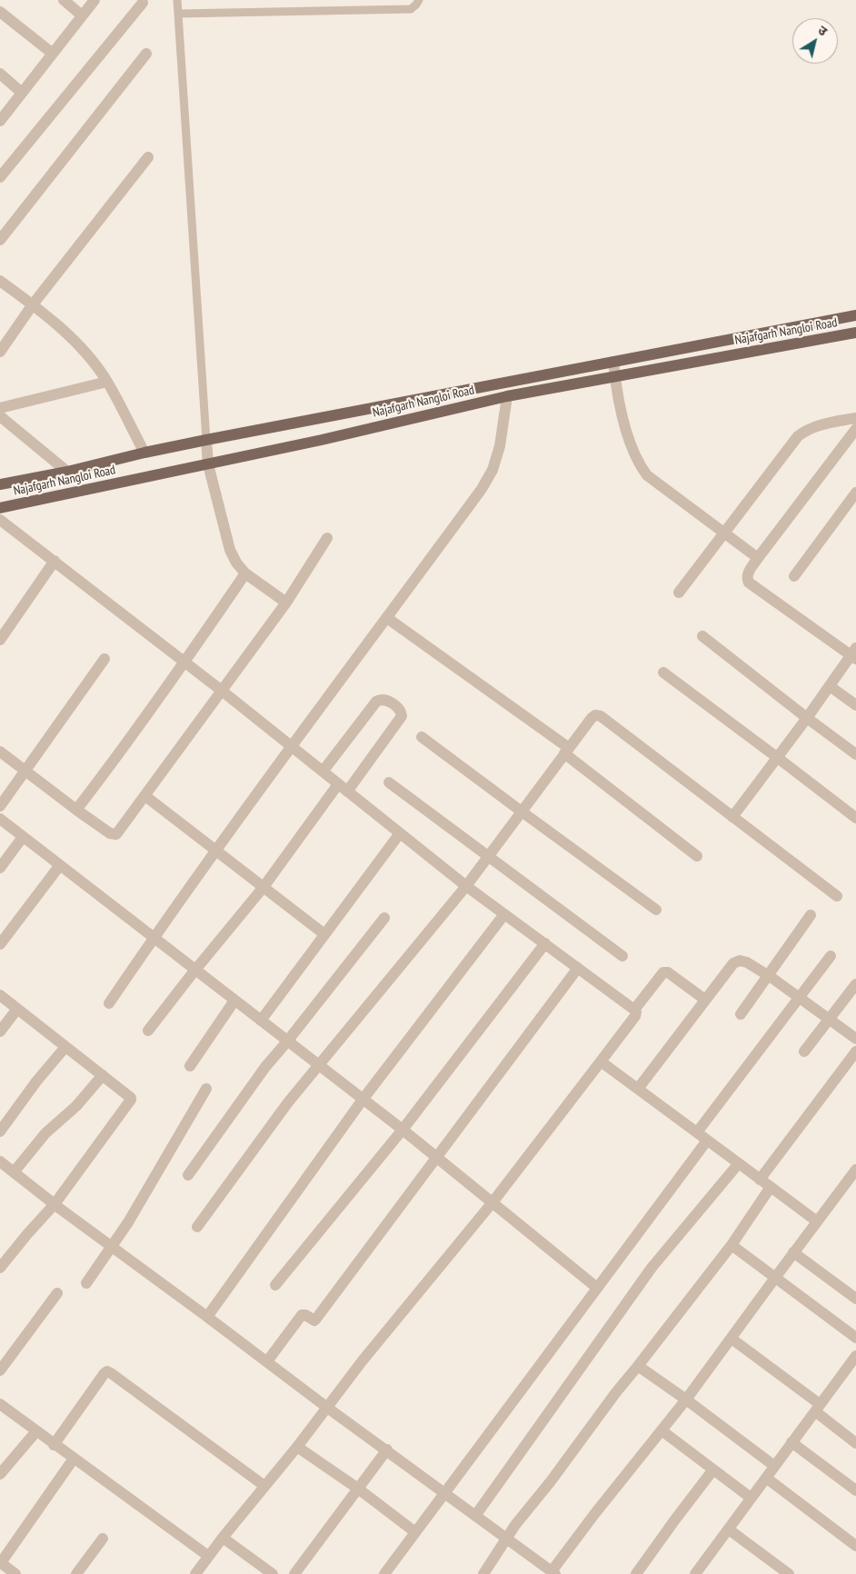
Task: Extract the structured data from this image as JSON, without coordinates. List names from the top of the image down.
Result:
{
  "streets": {
    "main road": ["Najafgarh Nangloi Road"]
  },
  "north": "top right"
}
